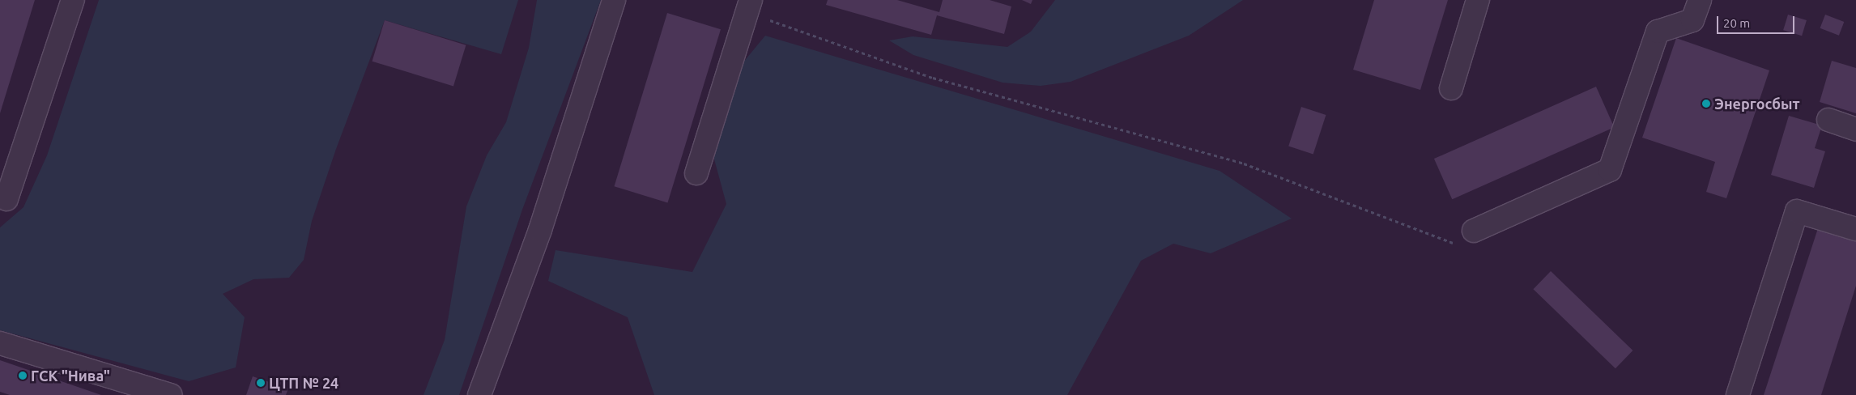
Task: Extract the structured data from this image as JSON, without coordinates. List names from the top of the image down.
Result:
{
  "places": ["Энергосбыт", "ГСК \"Нива\"", "ЦТП № 24"],
  "scale_bar": "20 m"
}
